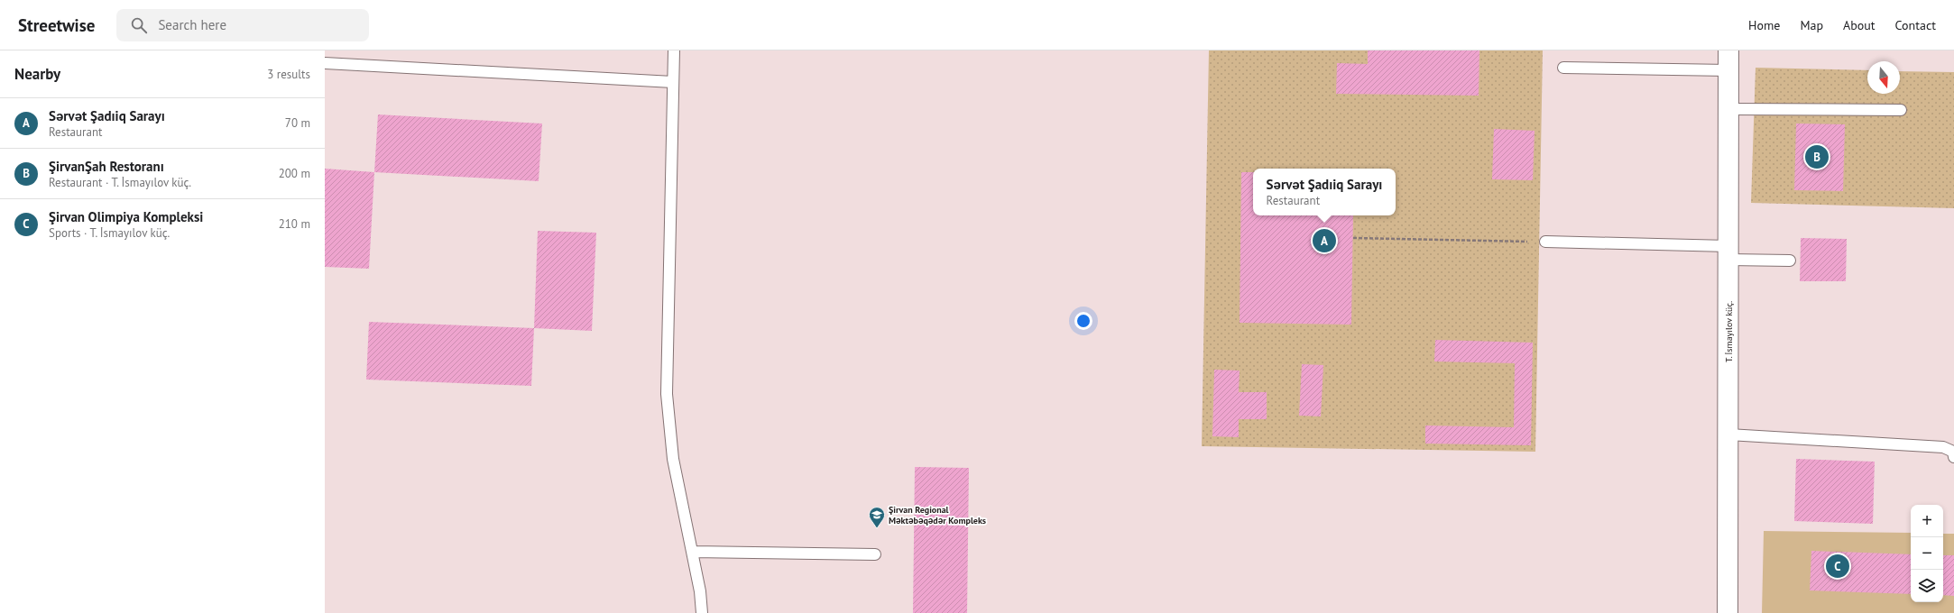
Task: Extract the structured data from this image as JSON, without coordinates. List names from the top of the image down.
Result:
{
  "streets": {
    "street": ["T. İsmayılov küç."]
  },
  "places": {
    "school or university": ["Şirvan Regional Məktəbəqədər Kompleks"]
  },
  "north": "bottom",
  "page": {
    "header": "Streetwise",
    "search": "Search here",
    "nav": [
      "Home",
      "Map",
      "About",
      "Contact"
    ],
    "heading": ["Nearby", "3 results"],
    "list": [
      {
        "mark": "A",
        "name": "Sərvət Şadıiq Sarayı",
        "note": "Restaurant",
        "value": "70 m"
      },
      {
        "mark": "B",
        "name": "ŞirvanŞah Restoranı",
        "note": "Restaurant · T. İsmayılov küç.",
        "value": "200 m"
      },
      {
        "mark": "C",
        "name": "Şirvan Olimpiya Kompleksi",
        "note": "Sports · T. İsmayılov küç.",
        "value": "210 m"
      }
    ],
    "pins": ["B", "A", "C"],
    "popup": ["Sərvət Şadıiq Sarayı", "Restaurant"],
    "map_buttons": ["+", "−"]
  }
}
